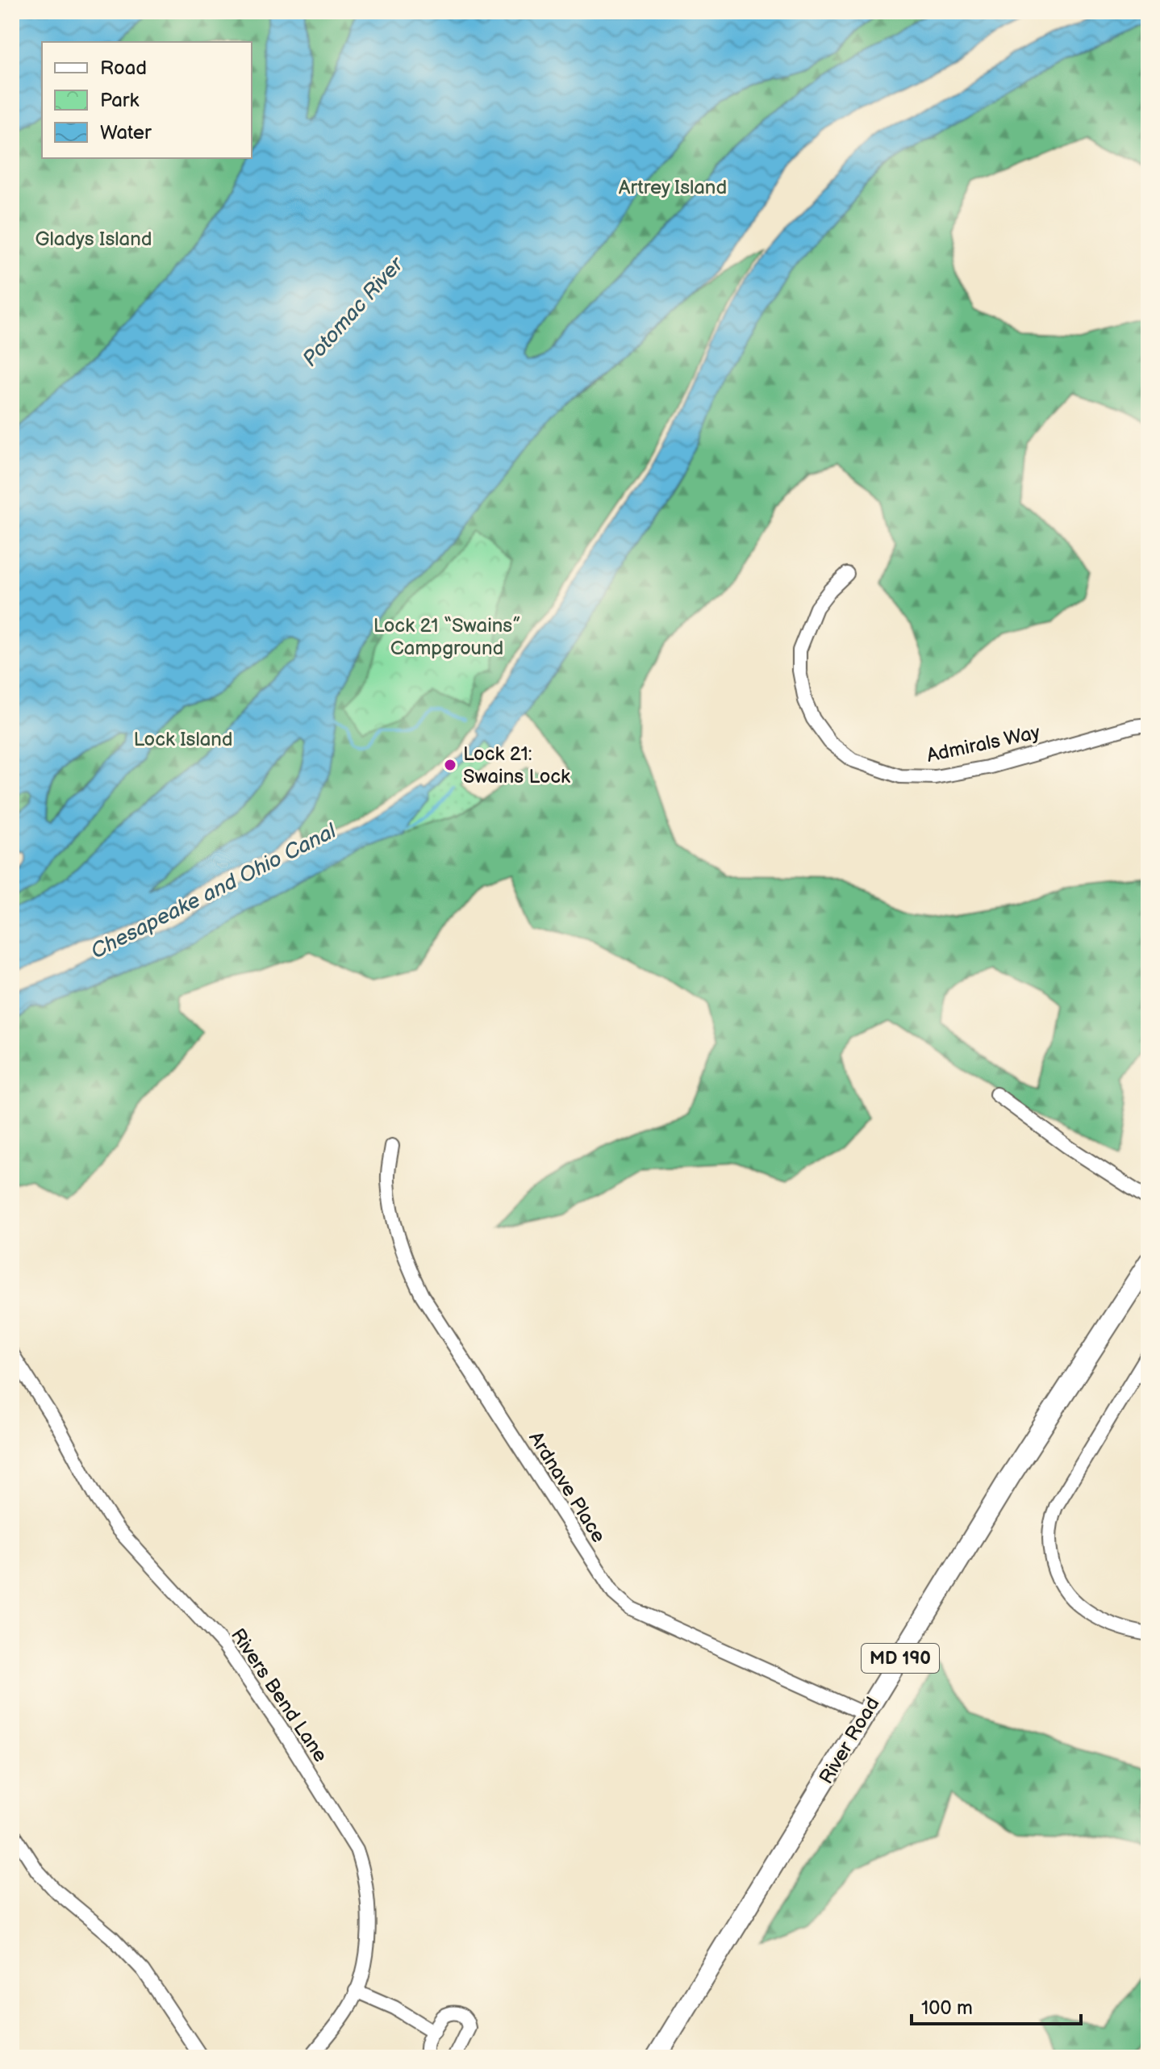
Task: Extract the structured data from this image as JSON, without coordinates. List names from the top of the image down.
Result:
{
  "streets": {
    "main road": ["MD 190", "River Road"],
    "street": ["Admirals Way", "Ardnave Place", "Rivers Bend Lane"]
  },
  "crossings": [
    ["Ardnave Place", "River Road"]
  ],
  "water": ["Potomac River", "Chesapeake and Ohio Canal"],
  "parks": [
    "Artrey Island",
    "Gladys Island",
    "Lock 21 “Swains” Campground",
    "Lock Island"
  ],
  "places": ["Lock 21: Swains Lock"],
  "legend": ["Road", "Park", "Water"],
  "scale_bar": "100 m"
}
